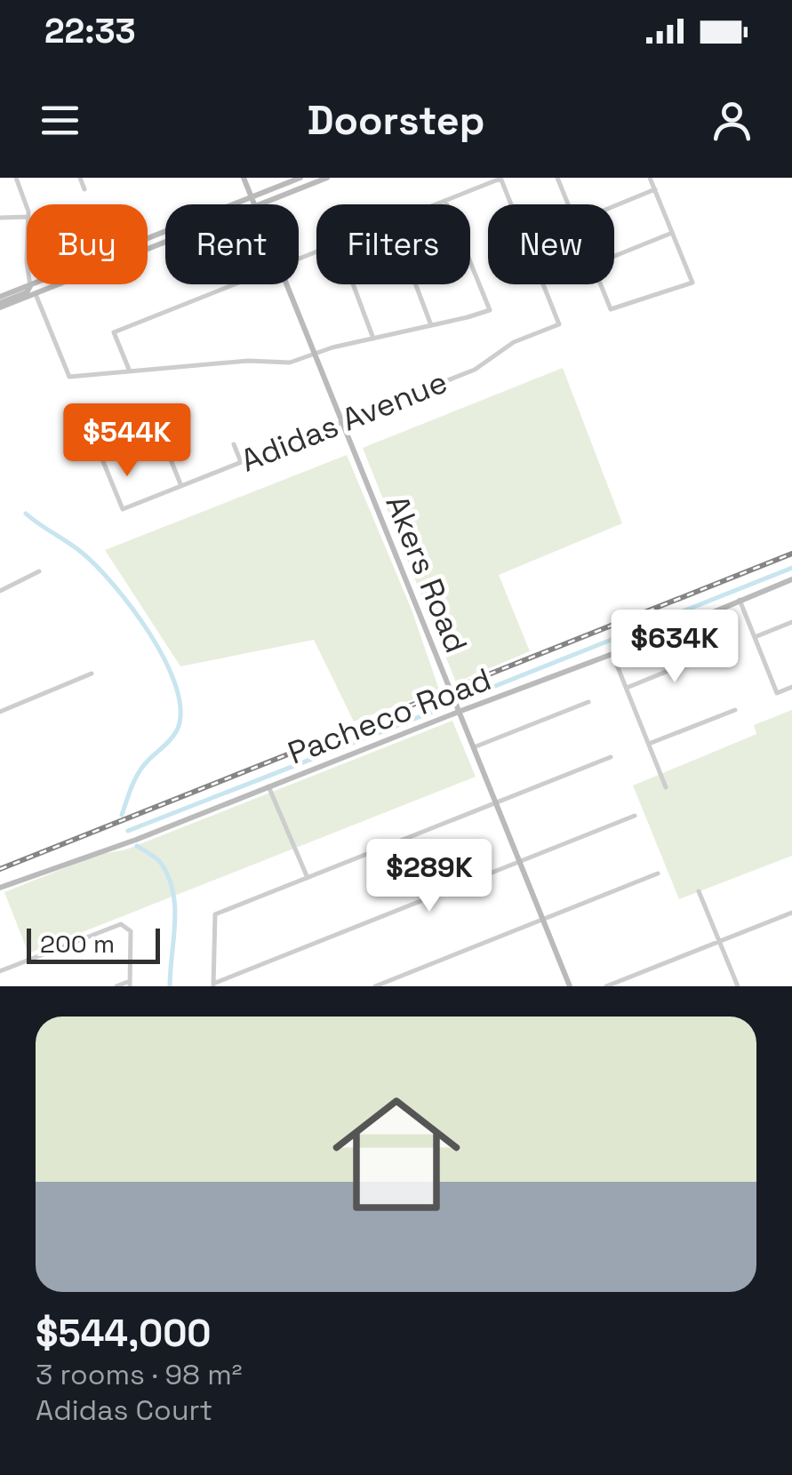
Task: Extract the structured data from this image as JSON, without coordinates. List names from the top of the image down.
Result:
{
  "streets": {
    "street": ["Adidas Avenue", "Akers Road", "Pacheco Road"]
  },
  "crossings": [
    ["Adidas Avenue", "Akers Road"],
    ["Akers Road", "Pacheco Road"]
  ],
  "scale_bar": "200 m",
  "page": {
    "status": "22:33",
    "header": "Doorstep",
    "chip": [
      "Buy",
      "Rent",
      "Filters",
      "New"
    ],
    "price": ["$544K", "$634K", "$289K"],
    "scale": "200 m",
    "list": [
      {
        "name": "$544,000",
        "note": "3 rooms · 98 m² · Adidas Court"
      }
    ]
  }
}
